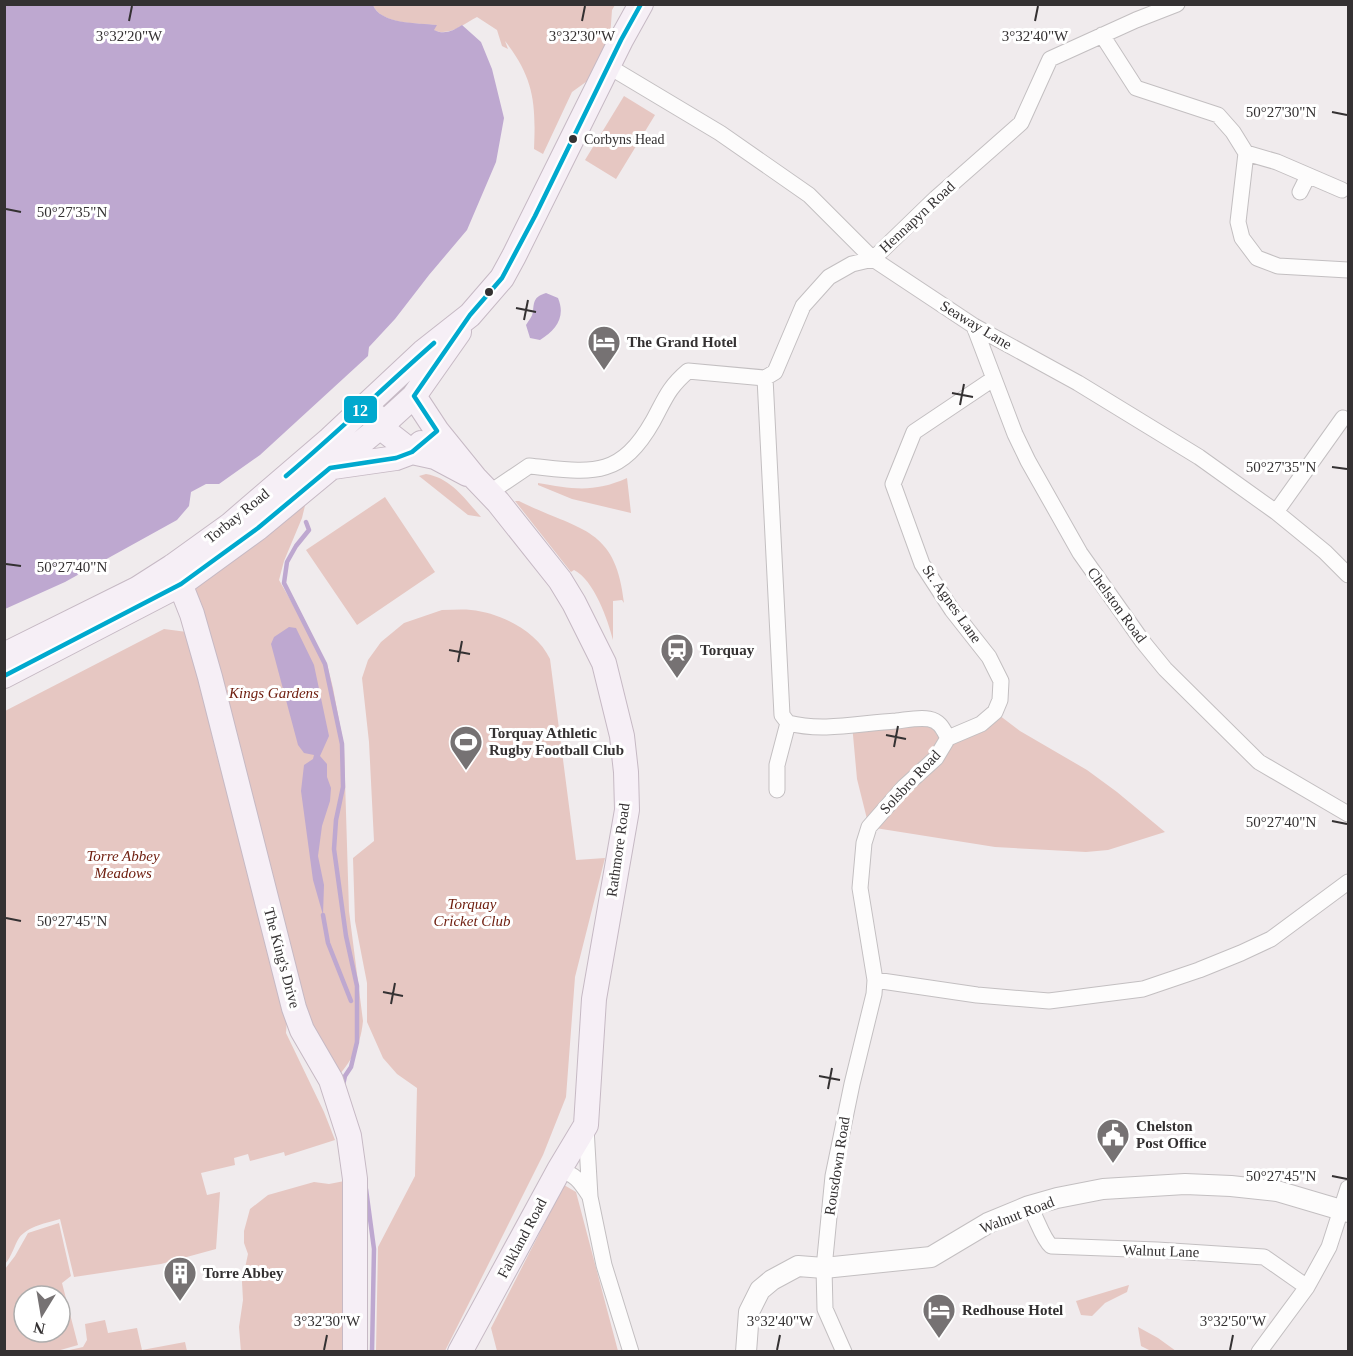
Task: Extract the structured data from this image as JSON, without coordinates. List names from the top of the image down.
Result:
{
  "streets": {
    "main road": [
      "Torbay Road",
      "Rathmore Road",
      "The King's Drive",
      "Falkland Road"
    ],
    "street": [
      "Hennapyn Road",
      "Seaway Lane",
      "St. Agnes Lane",
      "Chelston Road",
      "Solsbro Road",
      "Rousdown Road",
      "Walnut Road",
      "Walnut Lane"
    ]
  },
  "crossings": [
    ["Hennapyn Road", "Seaway Lane"],
    ["Seaway Lane", "Torbay Road"],
    ["Seaway Lane", "Chelston Road"],
    ["Torbay Road", "Rathmore Road"],
    ["Torbay Road", "The King's Drive"],
    ["St. Agnes Lane", "Chelston Road"],
    ["St. Agnes Lane", "Solsbro Road"],
    ["Solsbro Road", "Rousdown Road"],
    ["Rathmore Road", "Falkland Road"],
    ["Rousdown Road", "Walnut Road"],
    ["Walnut Road", "Walnut Lane"]
  ],
  "parks": ["Kings Gardens", "Torre Abbey Meadows", "Torquay Cricket Club"],
  "places": {
    "other": ["Corbyns Head"],
    "hotel": ["The Grand Hotel", "Redhouse Hotel"],
    "station": ["Torquay"],
    "sports": ["Torquay Athletic Rugby Football Club"],
    "public building": ["Chelston Post Office"],
    "building": ["Torre Abbey"]
  },
  "lines": ["transit line 12"],
  "north": "bottom",
  "coordinates": [
    "3°32'20\"W",
    "3°32'30\"W",
    "3°32'40\"W",
    "50°27'30\"N",
    "50°27'35\"N",
    "50°27'40\"N",
    "50°27'45\"N",
    "3°32'50\"W"
  ]
}
